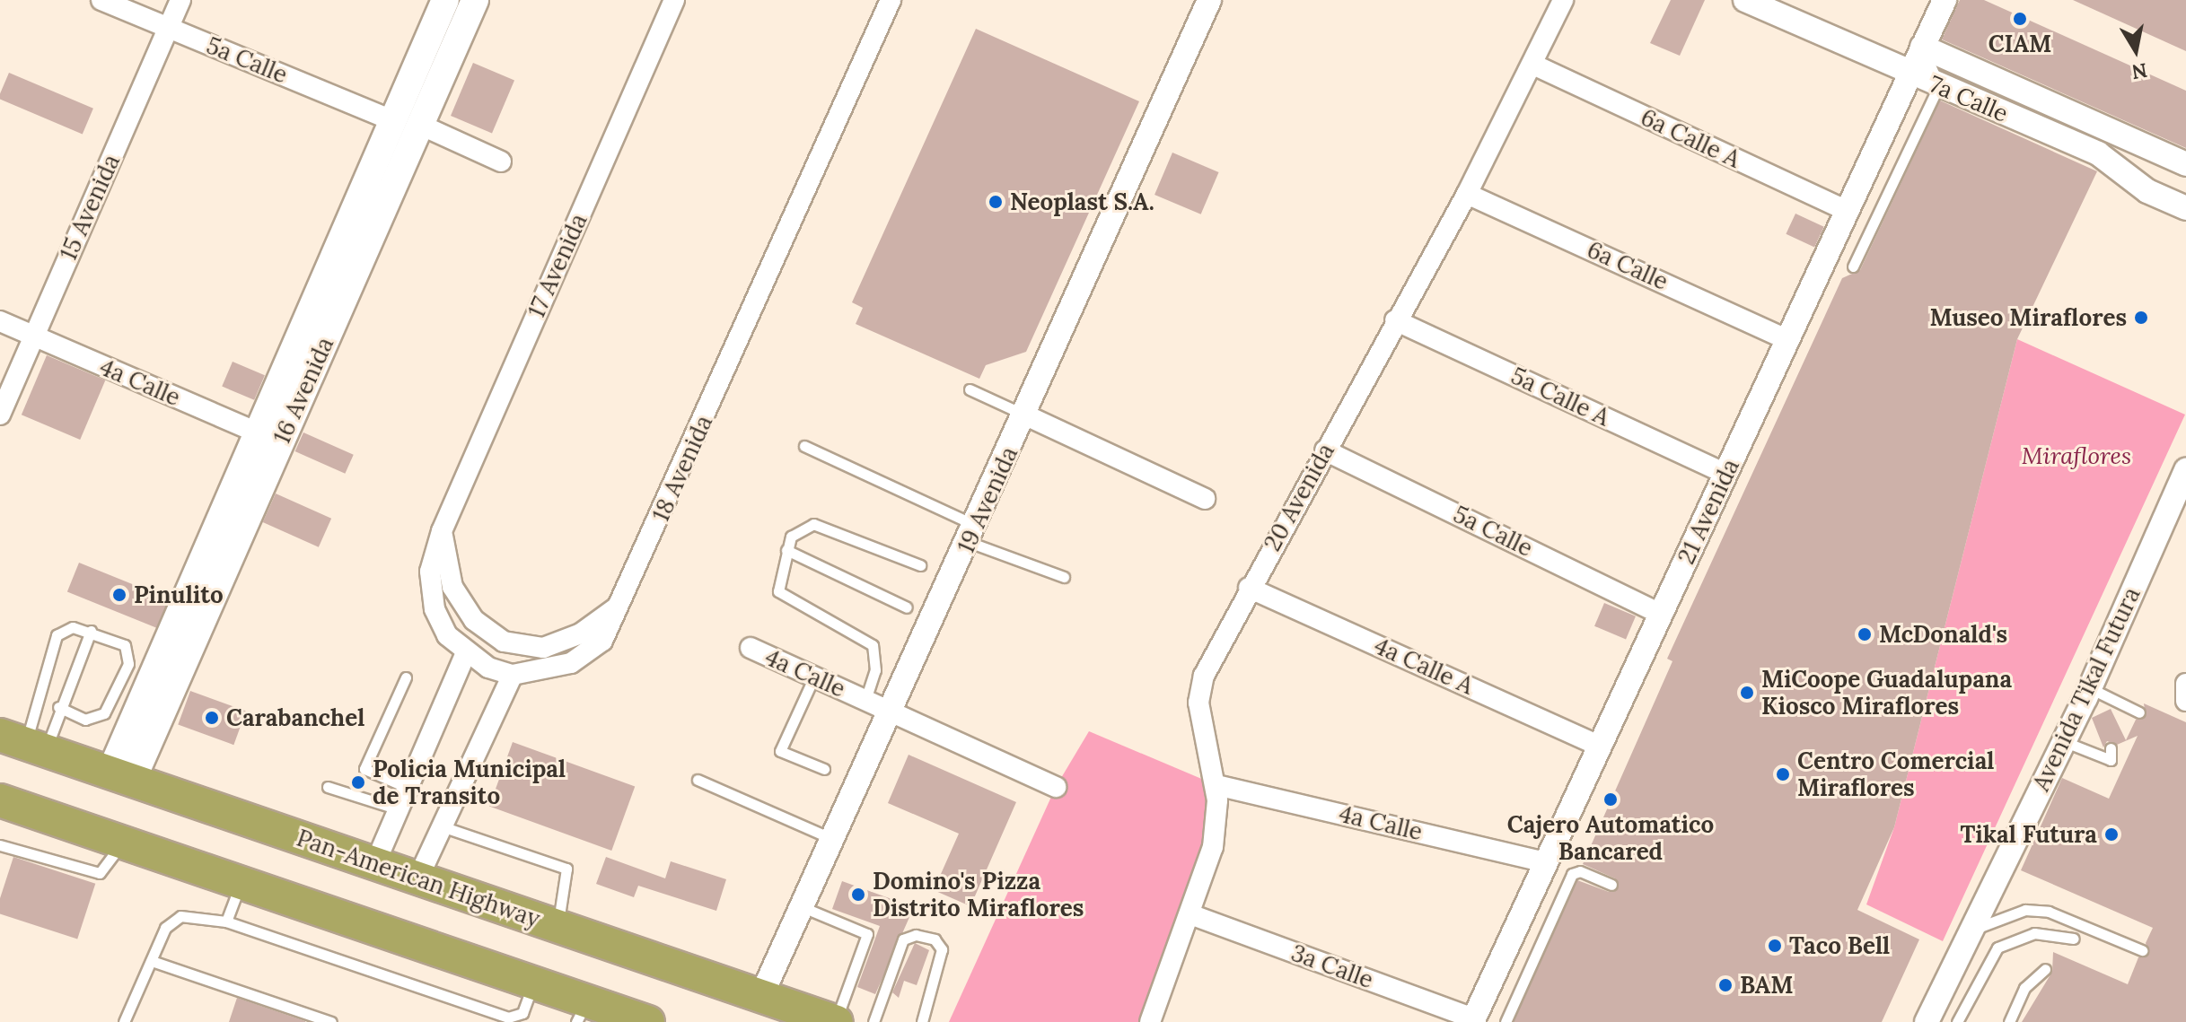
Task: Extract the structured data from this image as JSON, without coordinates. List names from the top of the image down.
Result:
{
  "streets": {
    "highway": ["Pan-American Highway"],
    "main road": ["16 Avenida"],
    "street": [
      "5a Calle",
      "7a Calle",
      "6a Calle A",
      "15 Avenida",
      "17 Avenida",
      "6a Calle",
      "4a Calle",
      "5a Calle A",
      "18 Avenida",
      "20 Avenida",
      "19 Avenida",
      "21 Avenida",
      "4a Calle A",
      "Avenida Tikal Futura",
      "3a Calle"
    ]
  },
  "crossings": [
    ["5a Calle", "15 Avenida"],
    ["5a Calle", "16 Avenida"],
    ["5a Calle", "20 Avenida"],
    ["5a Calle", "21 Avenida"],
    ["7a Calle", "21 Avenida"],
    ["6a Calle A", "20 Avenida"],
    ["6a Calle A", "21 Avenida"],
    ["15 Avenida", "4a Calle"],
    ["17 Avenida", "18 Avenida"],
    ["6a Calle", "20 Avenida"],
    ["6a Calle", "21 Avenida"],
    ["4a Calle", "16 Avenida"],
    ["4a Calle", "20 Avenida"],
    ["4a Calle", "19 Avenida"],
    ["4a Calle", "21 Avenida"],
    ["16 Avenida", "Pan-American Highway"],
    ["5a Calle A", "20 Avenida"],
    ["5a Calle A", "21 Avenida"],
    ["20 Avenida", "4a Calle A"],
    ["20 Avenida", "3a Calle"],
    ["19 Avenida", "Pan-American Highway"],
    ["21 Avenida", "4a Calle A"],
    ["21 Avenida", "3a Calle"]
  ],
  "parks": ["Miraflores"],
  "places": [
    "CIAM",
    "Neoplast S.A.",
    "Museo Miraflores",
    "Pinulito",
    "McDonald's",
    "MiCoope Guadalupana Kiosco Miraflores",
    "Carabanchel",
    "Centro Comercial Miraflores",
    "Policia Municipal de Transito",
    "Cajero Automatico Bancared",
    "Tikal Futura",
    "Domino's Pizza Distrito Miraflores",
    "Taco Bell",
    "BAM"
  ],
  "north": "bottom"
}
